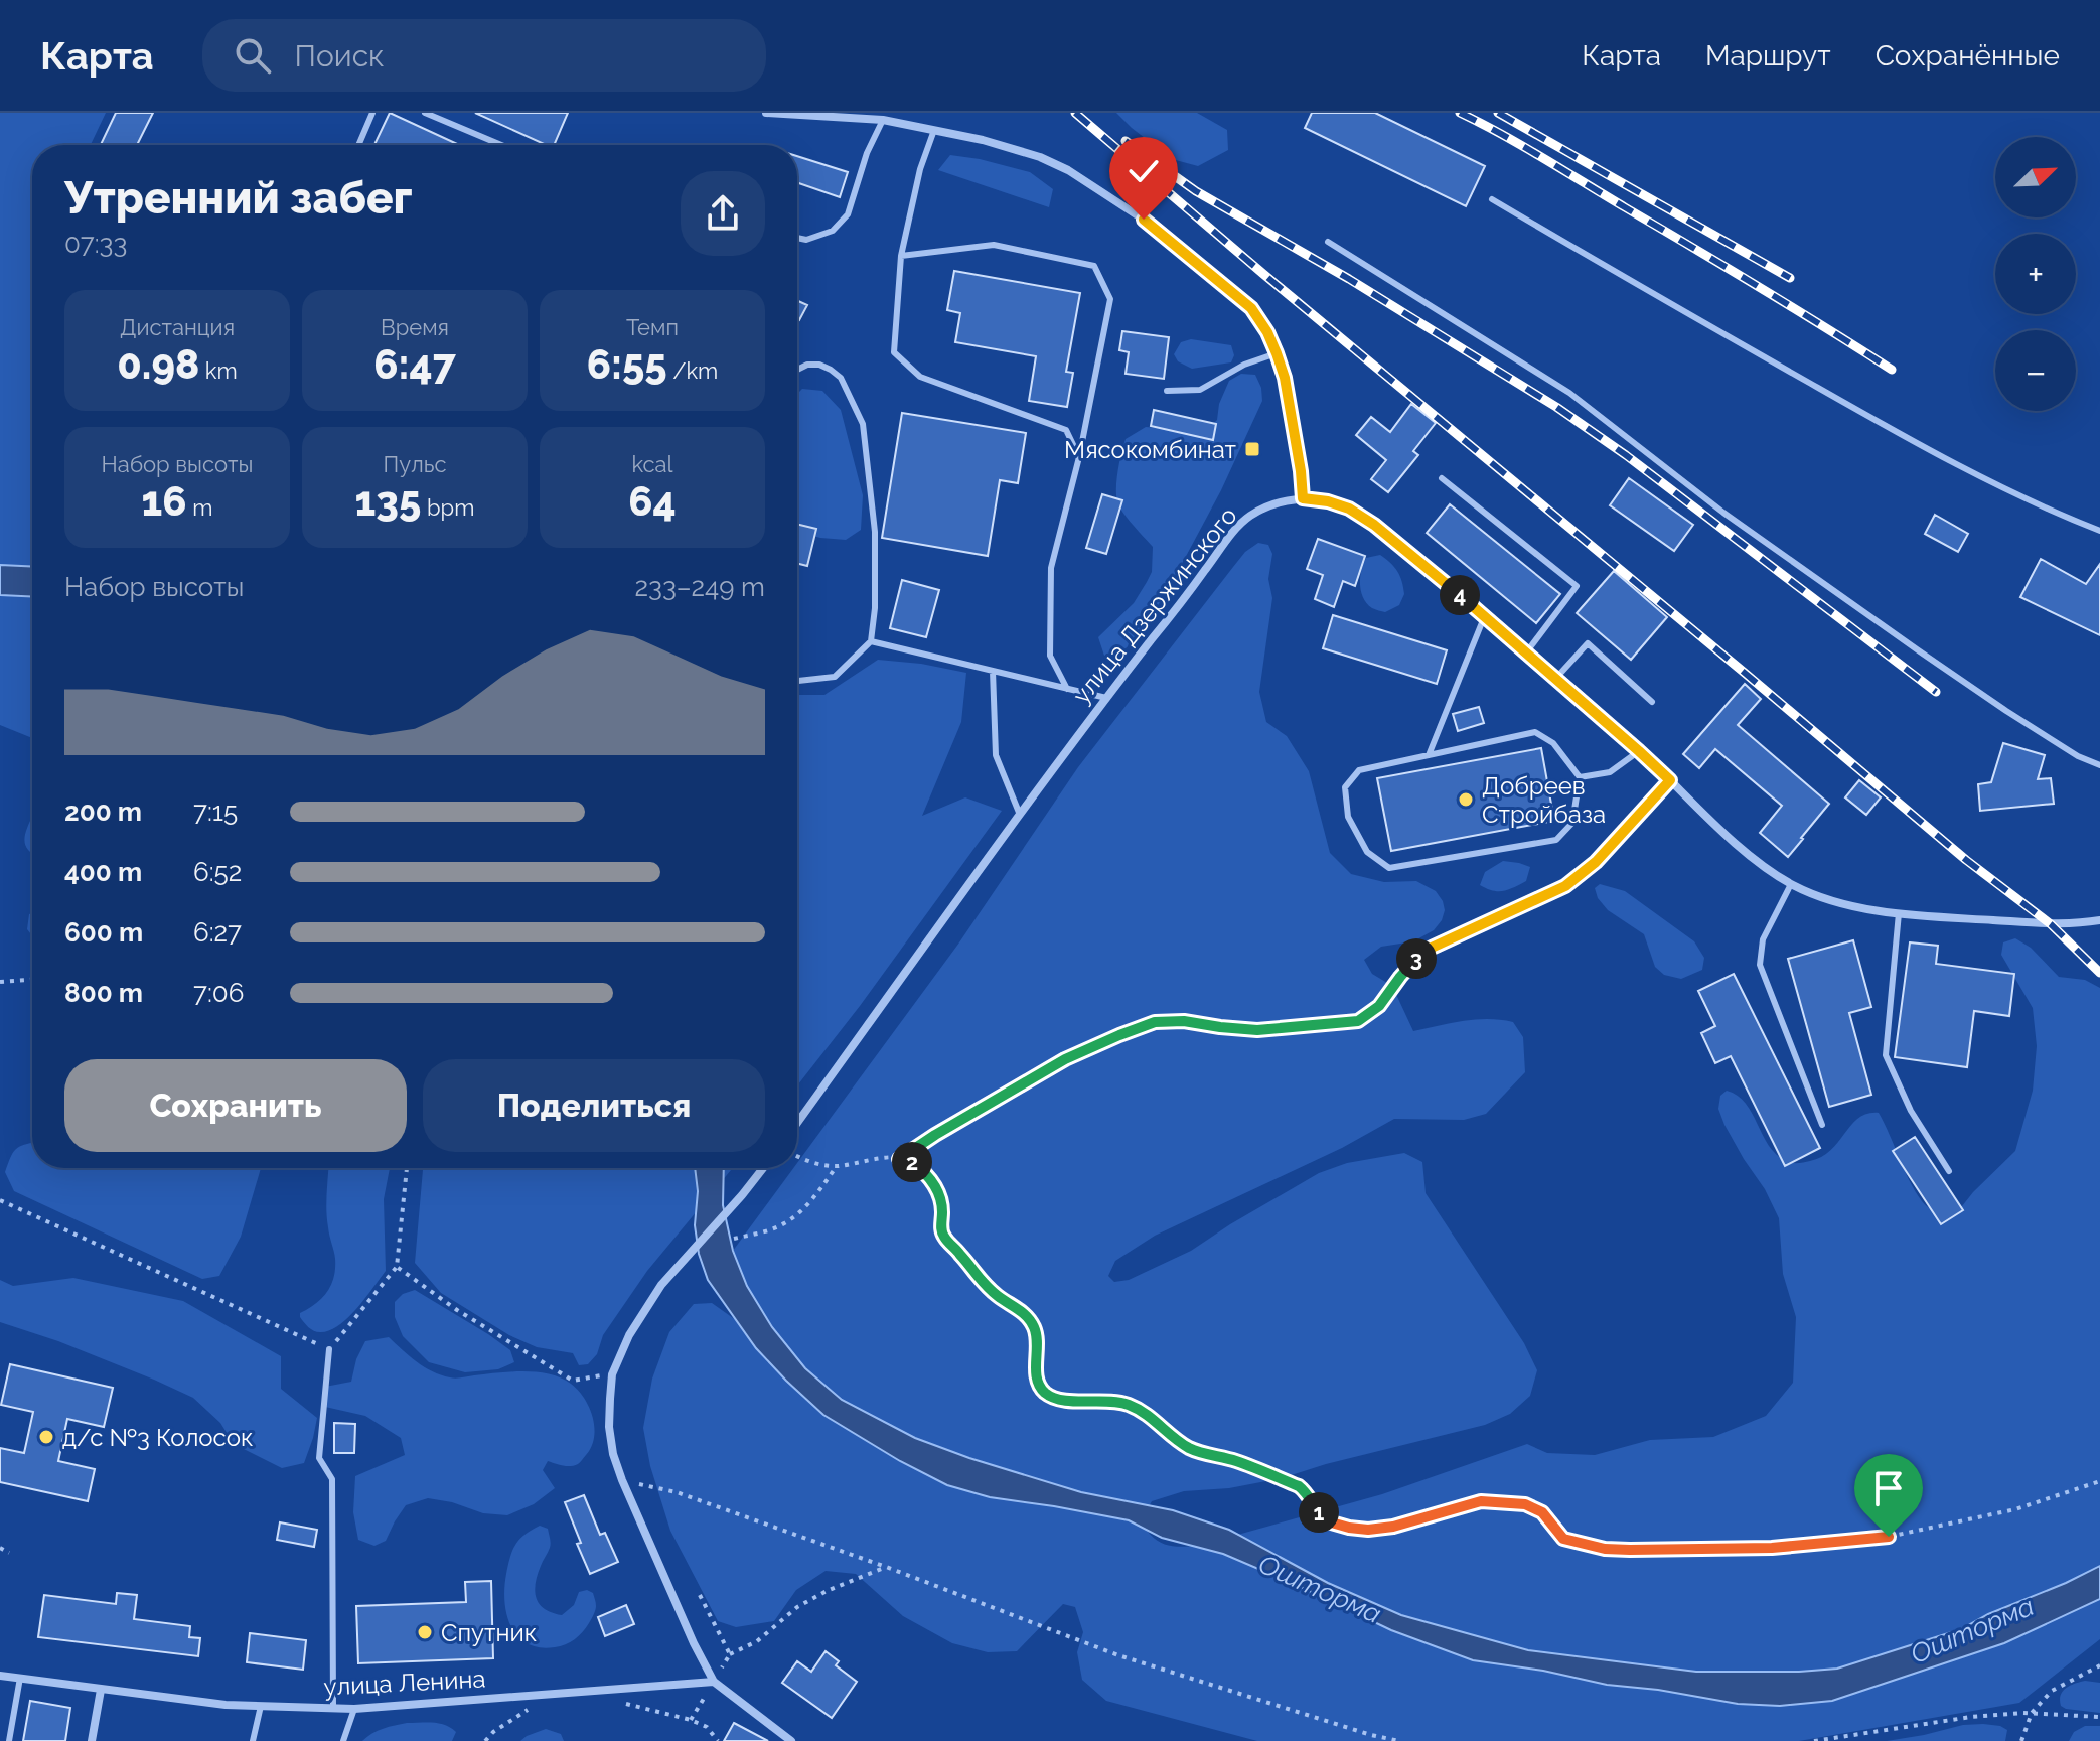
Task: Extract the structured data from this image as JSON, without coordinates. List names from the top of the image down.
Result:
{
  "streets": {
    "street": ["улица Дзержинского", "улица Ленина"]
  },
  "water": ["Ошторма"],
  "places": {
    "transit": ["Мясокомбинат"],
    "other": ["Добреев Стройбаза", "д/с №3 Колосок", "Спутник"]
  },
  "north": "top right",
  "page": {
    "header": "Карта",
    "search": "Поиск",
    "nav": ["Карта", "Маршрут", "Сохранённые"],
    "map_buttons": ["+", "−"],
    "heading": ["Утренний забег", "07:33"],
    "stats": [
      ["Дистанция", "0.98 km"],
      ["Время", "6:47"],
      ["Темп", "6:55 /km"],
      ["Набор высоты", "16 m"],
      ["Пульс", "135 bpm"],
      ["kcal", "64"]
    ],
    "chart": ["Набор высоты", "233–249 m"],
    "pins": [
      "4",
      "3",
      "2",
      "1"
    ],
    "list": [
      {
        "name": "200 m",
        "note": "7:15"
      },
      {
        "name": "400 m",
        "note": "6:52"
      },
      {
        "name": "600 m",
        "note": "6:27"
      },
      {
        "name": "800 m",
        "note": "7:06"
      }
    ],
    "buttons": ["Сохранить", "Поделиться"]
  }
}
